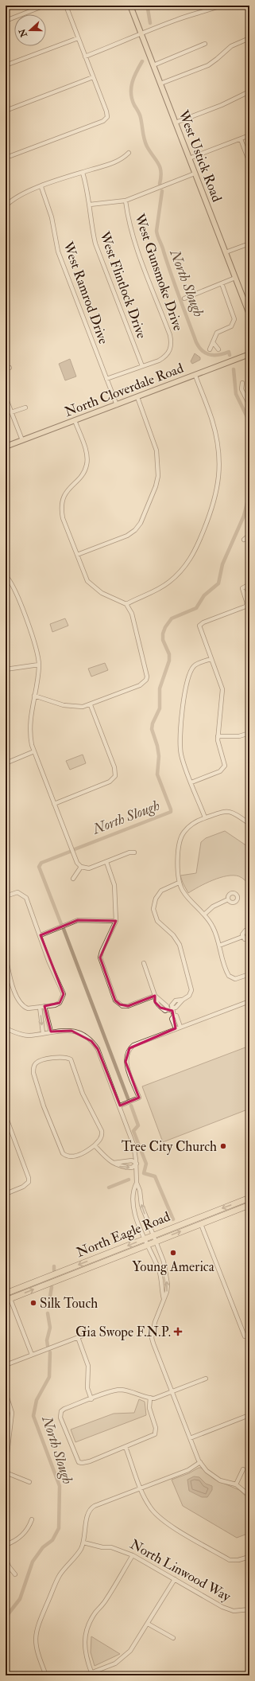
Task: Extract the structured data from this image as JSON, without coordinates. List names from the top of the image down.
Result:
{
  "streets": {
    "highway": ["North Eagle Road"],
    "main road": ["West Ustick Road", "North Cloverdale Road"],
    "street": [
      "West Gunsmoke Drive",
      "West Flintlock Drive",
      "West Ramrod Drive",
      "North Linwood Way"
    ]
  },
  "crossings": [
    ["West Gunsmoke Drive", "West Flintlock Drive"],
    ["West Ramrod Drive", "North Cloverdale Road"]
  ],
  "water": ["North Slough"],
  "places": {
    "other": ["Tree City Church", "Young America", "Silk Touch"],
    "health": ["Gia Swope F.N.P."]
  },
  "north": "left"
}
